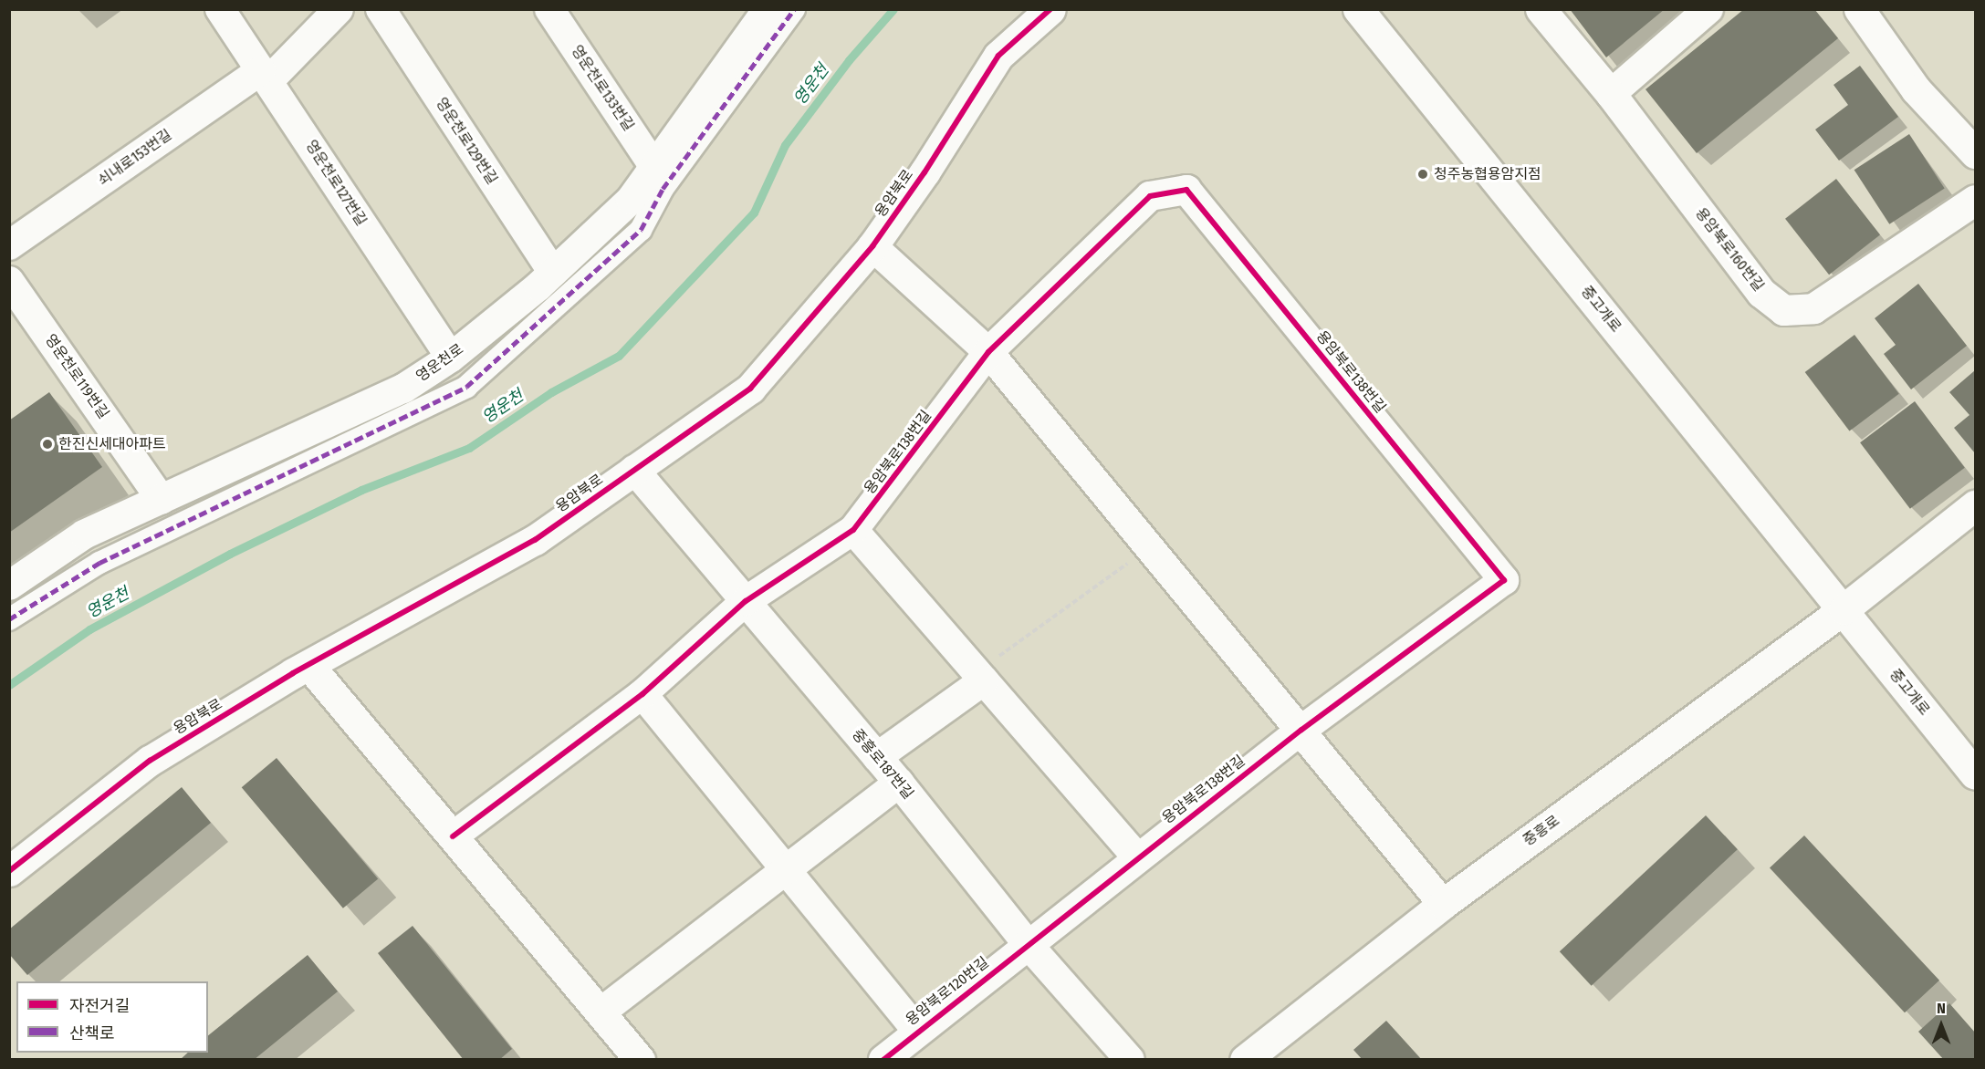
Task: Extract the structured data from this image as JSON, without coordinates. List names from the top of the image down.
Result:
{
  "streets": {
    "street": [
      "영운천로133번길",
      "영운천로129번길",
      "쇠내로153번길",
      "영운천로127번길",
      "용암북로",
      "용암북로160번길",
      "중고개로",
      "영운천로",
      "용암북로138번길",
      "영운천로119번길",
      "중흥로187번길",
      "중흥로",
      "용암북로120번길"
    ]
  },
  "crossings": [
    ["영운천로133번길", "영운천로"],
    ["영운천로129번길", "영운천로"],
    ["쇠내로153번길", "영운천로127번길"],
    ["영운천로127번길", "영운천로"],
    ["용암북로", "중흥로187번길"],
    ["중고개로", "중흥로"],
    ["영운천로", "영운천로119번길"],
    ["용암북로138번길", "중흥로187번길"],
    ["용암북로138번길", "용암북로120번길"],
    ["중흥로187번길", "용암북로120번길"]
  ],
  "water": ["영운천"],
  "places": ["청주농협용암지점", "한진신세대아파트"],
  "legend": ["자전거길", "산책로"],
  "north": "top"
}
